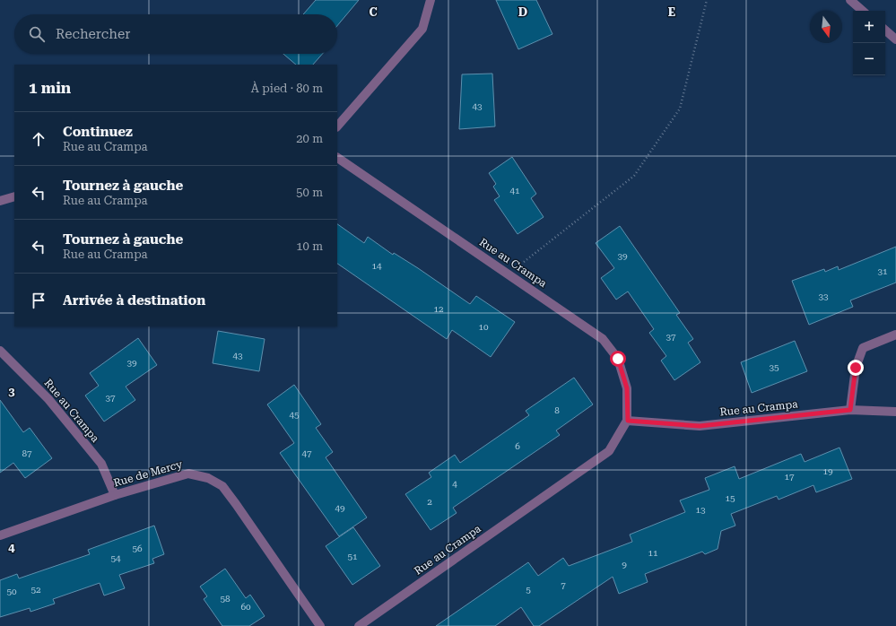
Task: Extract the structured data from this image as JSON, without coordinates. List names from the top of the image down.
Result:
{
  "streets": {
    "street": ["Rue au Crampa", "Rue de Mercy"]
  },
  "crossings": [
    ["Rue au Crampa", "Rue de Mercy"]
  ],
  "house_numbers": [
    "43",
    "41",
    "39",
    "14",
    "31",
    "33",
    "12",
    "10",
    "37",
    "43",
    "39",
    "35",
    "37",
    "8",
    "45",
    "6",
    "87",
    "47",
    "19",
    "17",
    "4",
    "15",
    "2",
    "49",
    "13",
    "56",
    "11",
    "51",
    "54",
    "9",
    "7",
    "52",
    "5",
    "50",
    "58",
    "60"
  ],
  "north": "bottom",
  "page": {
    "map_buttons": ["+", "−"],
    "search": "Rechercher",
    "heading": ["1 min", "À pied · 80 m"],
    "list": [
      ["Continuez", "Rue au Crampa", "20 m"],
      ["Tournez à gauche", "Rue au Crampa", "50 m"],
      ["Tournez à gauche", "Rue au Crampa", "10 m"],
      "Arrivée à destination"
    ]
  },
  "grid": {
    "columns": ["C", "D", "E"],
    "rows": ["3", "4"]
  }
}
